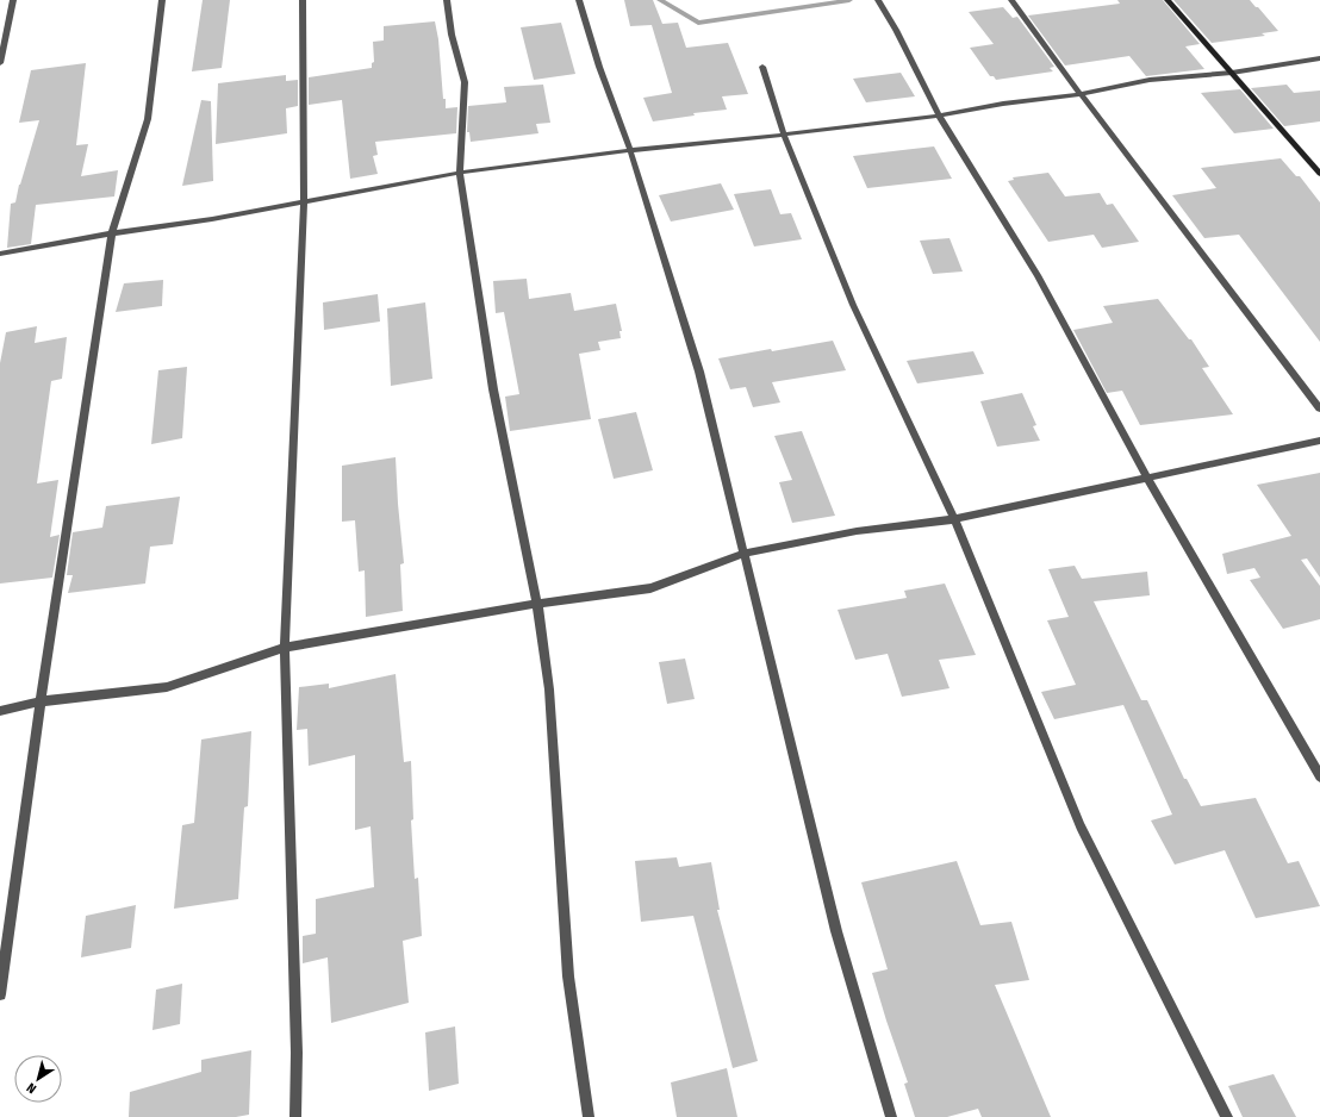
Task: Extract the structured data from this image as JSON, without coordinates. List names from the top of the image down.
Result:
{
  "north": "bottom left"
}
